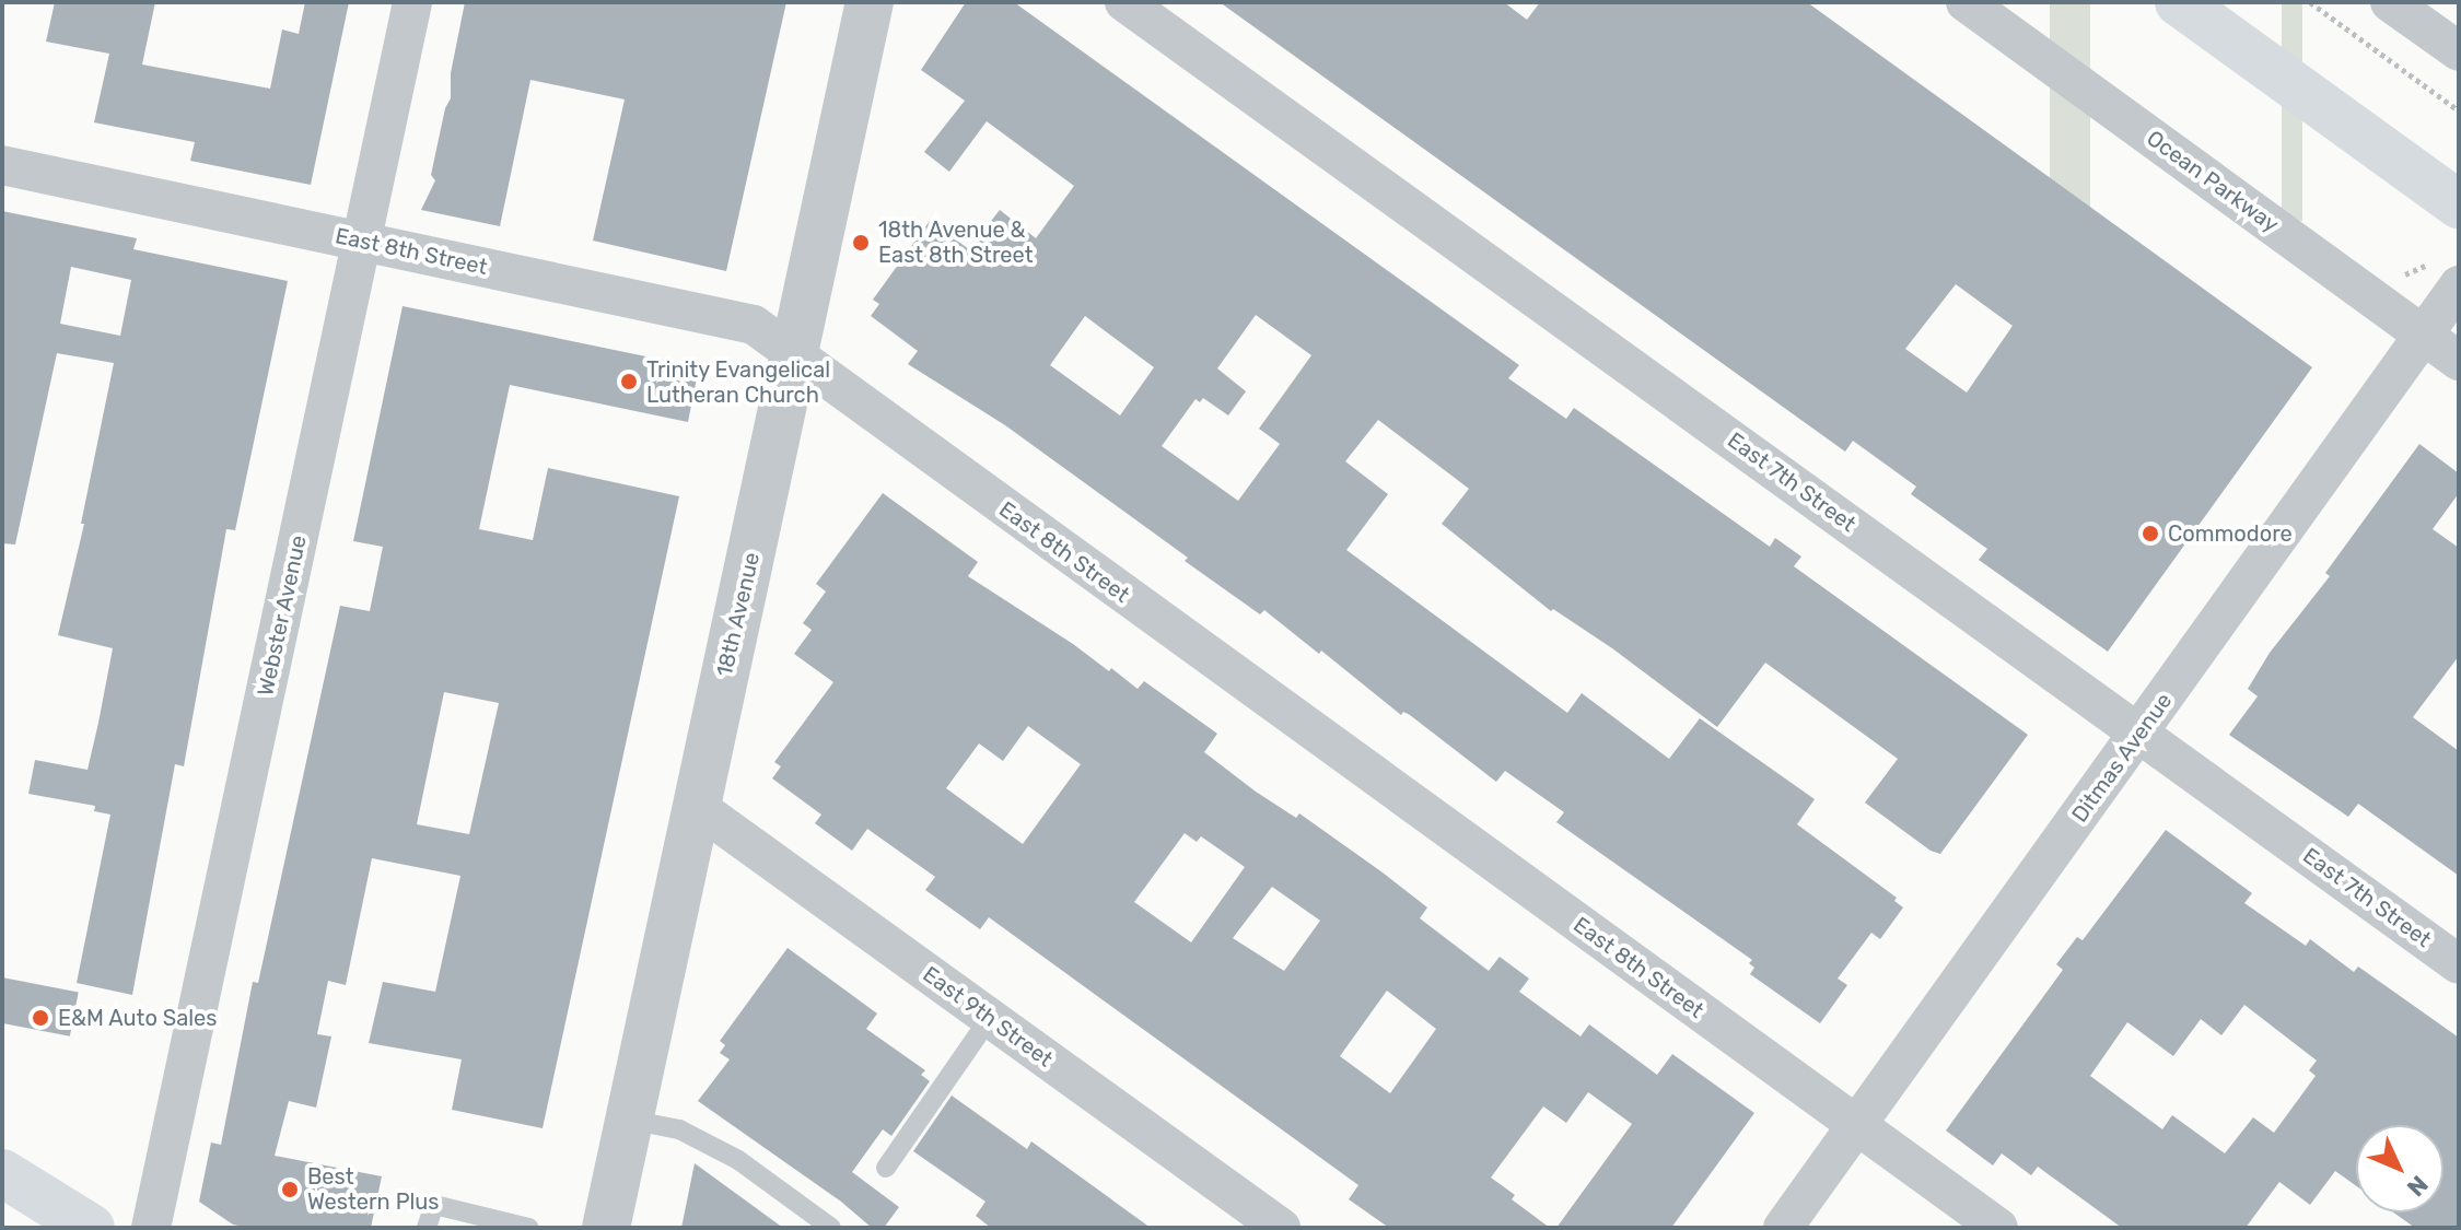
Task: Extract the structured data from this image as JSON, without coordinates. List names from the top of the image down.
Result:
{
  "streets": {
    "street": [
      "Ocean Parkway",
      "East 8th Street",
      "East 7th Street",
      "18th Avenue",
      "Webster Avenue",
      "Ditmas Avenue",
      "East 9th Street"
    ]
  },
  "crossings": [
    ["Ocean Parkway", "Ditmas Avenue"],
    ["East 8th Street", "18th Avenue"],
    ["East 8th Street", "Webster Avenue"],
    ["East 8th Street", "Ditmas Avenue"],
    ["East 7th Street", "Ditmas Avenue"],
    ["18th Avenue", "East 9th Street"]
  ],
  "places": [
    "18th Avenue & East 8th Street",
    "Trinity Evangelical Lutheran Church",
    "Commodore",
    "E&M Auto Sales",
    "Best Western Plus"
  ],
  "north": "bottom right"
}
